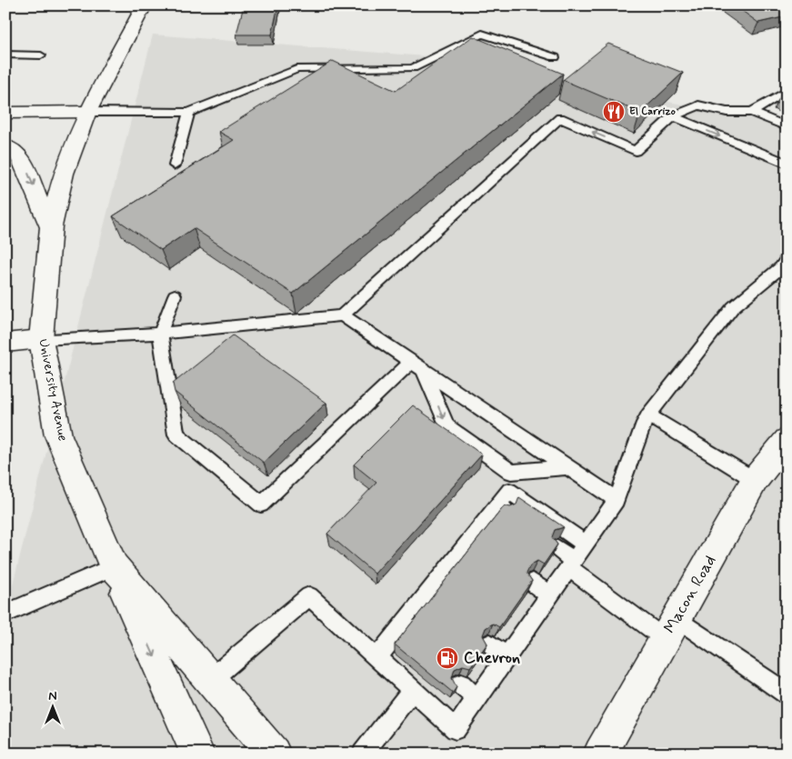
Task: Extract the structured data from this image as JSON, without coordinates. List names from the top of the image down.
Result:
{
  "streets": {
    "main road": ["University Avenue", "Macon Road"]
  },
  "places": {
    "restaurant": ["El Carrizo"],
    "fuel station": ["Chevron"]
  },
  "north": "top"
}
